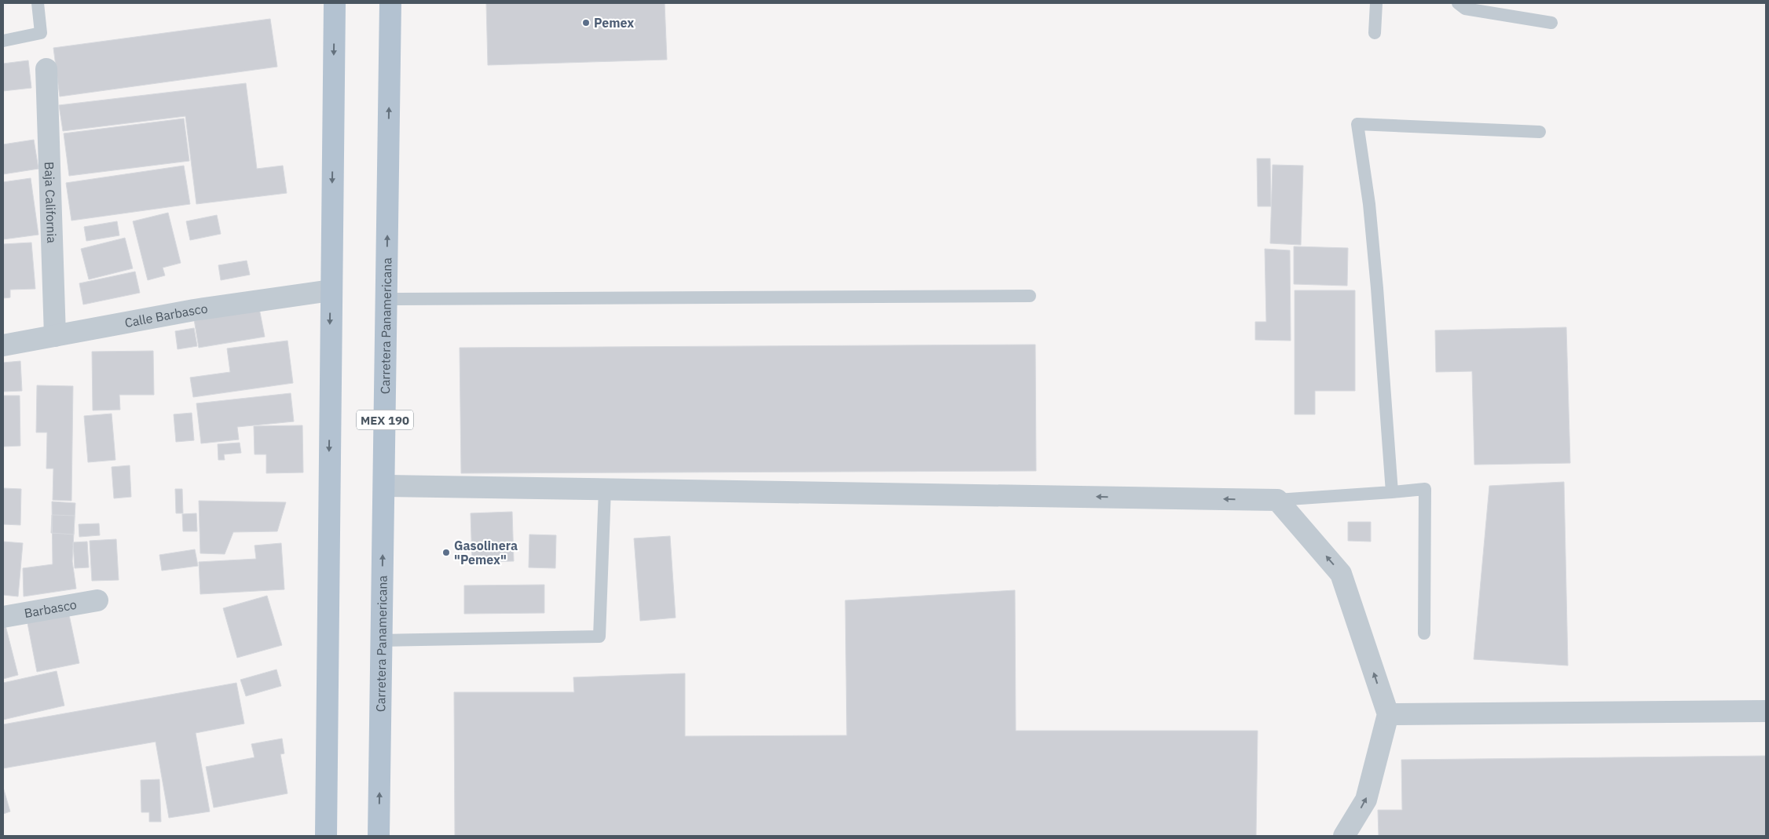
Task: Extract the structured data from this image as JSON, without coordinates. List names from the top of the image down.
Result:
{
  "streets": {
    "main road": ["Carretera Panamericana", "MEX 190"],
    "street": ["Baja California", "Calle Barbasco", "Barbasco"]
  },
  "crossings": [
    ["Baja California", "Calle Barbasco"]
  ],
  "places": ["Pemex", "Gasolinera \"Pemex\""]
}
